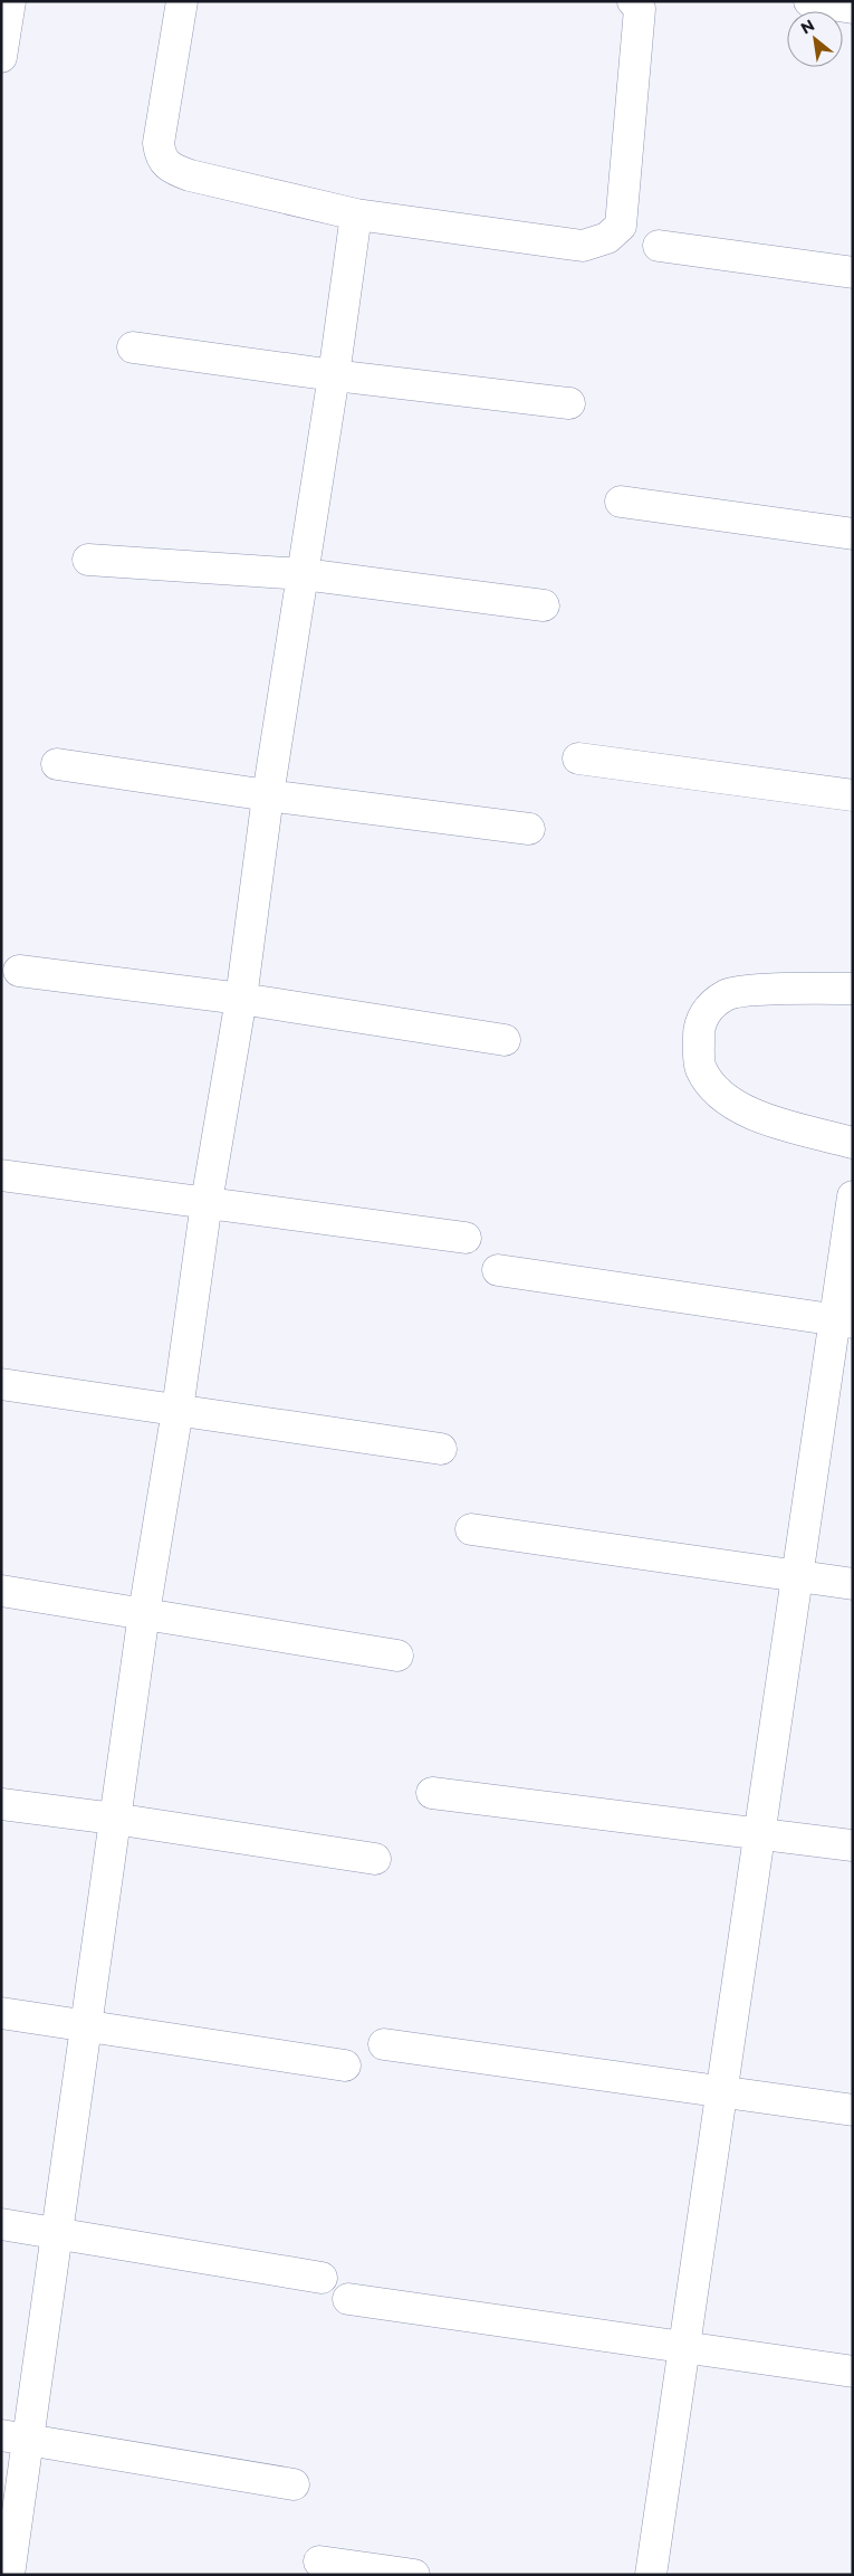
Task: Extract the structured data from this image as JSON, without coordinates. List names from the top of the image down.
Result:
{
  "north": "top left"
}
